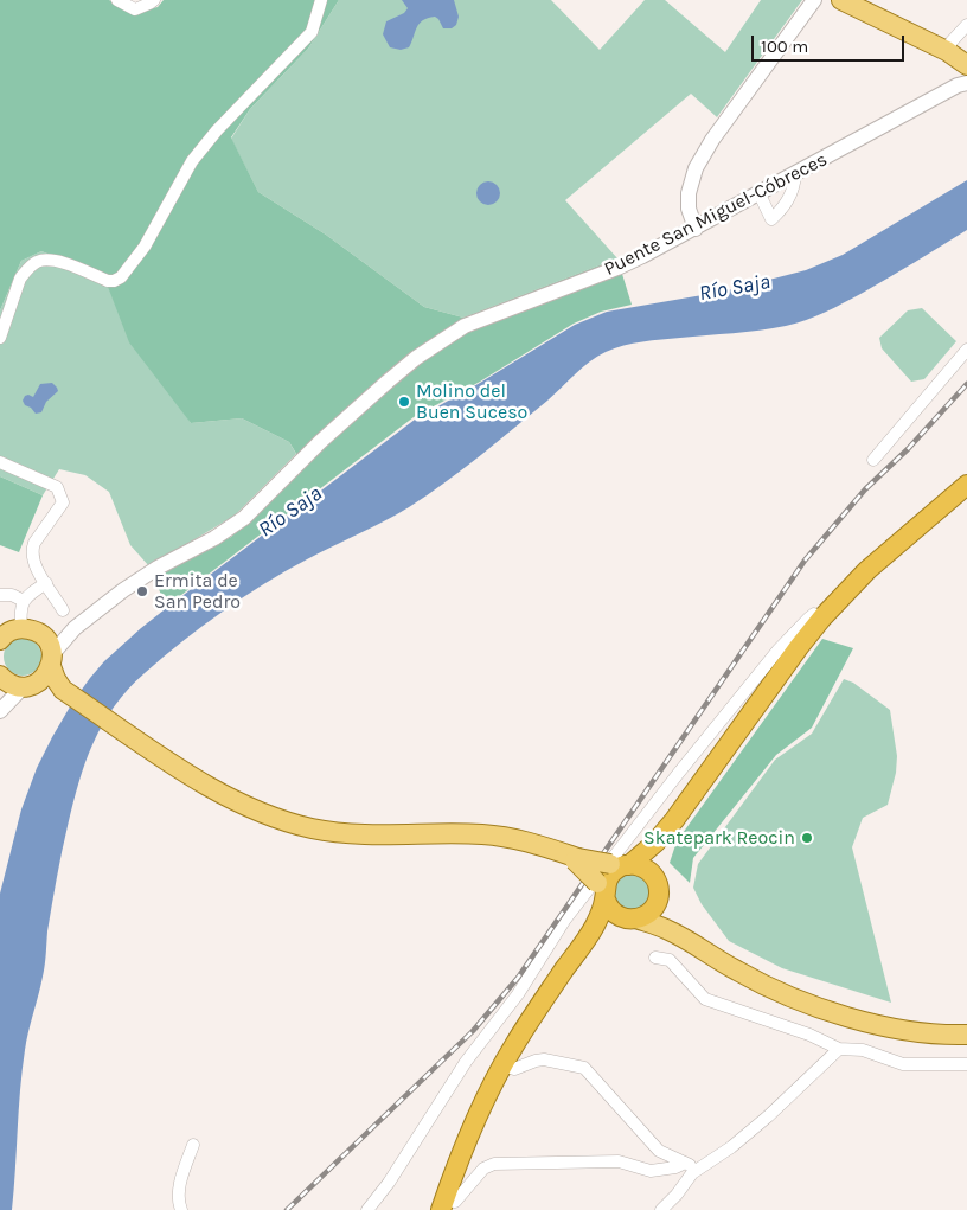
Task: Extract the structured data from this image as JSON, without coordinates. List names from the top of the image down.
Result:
{
  "streets": {
    "main road": ["Puente San Miguel-Cóbreces"]
  },
  "water": ["Río Saja"],
  "places": ["Molino del Buen Suceso", "Ermita de San Pedro", "Skatepark Reocin"],
  "scale_bar": "100 m"
}
